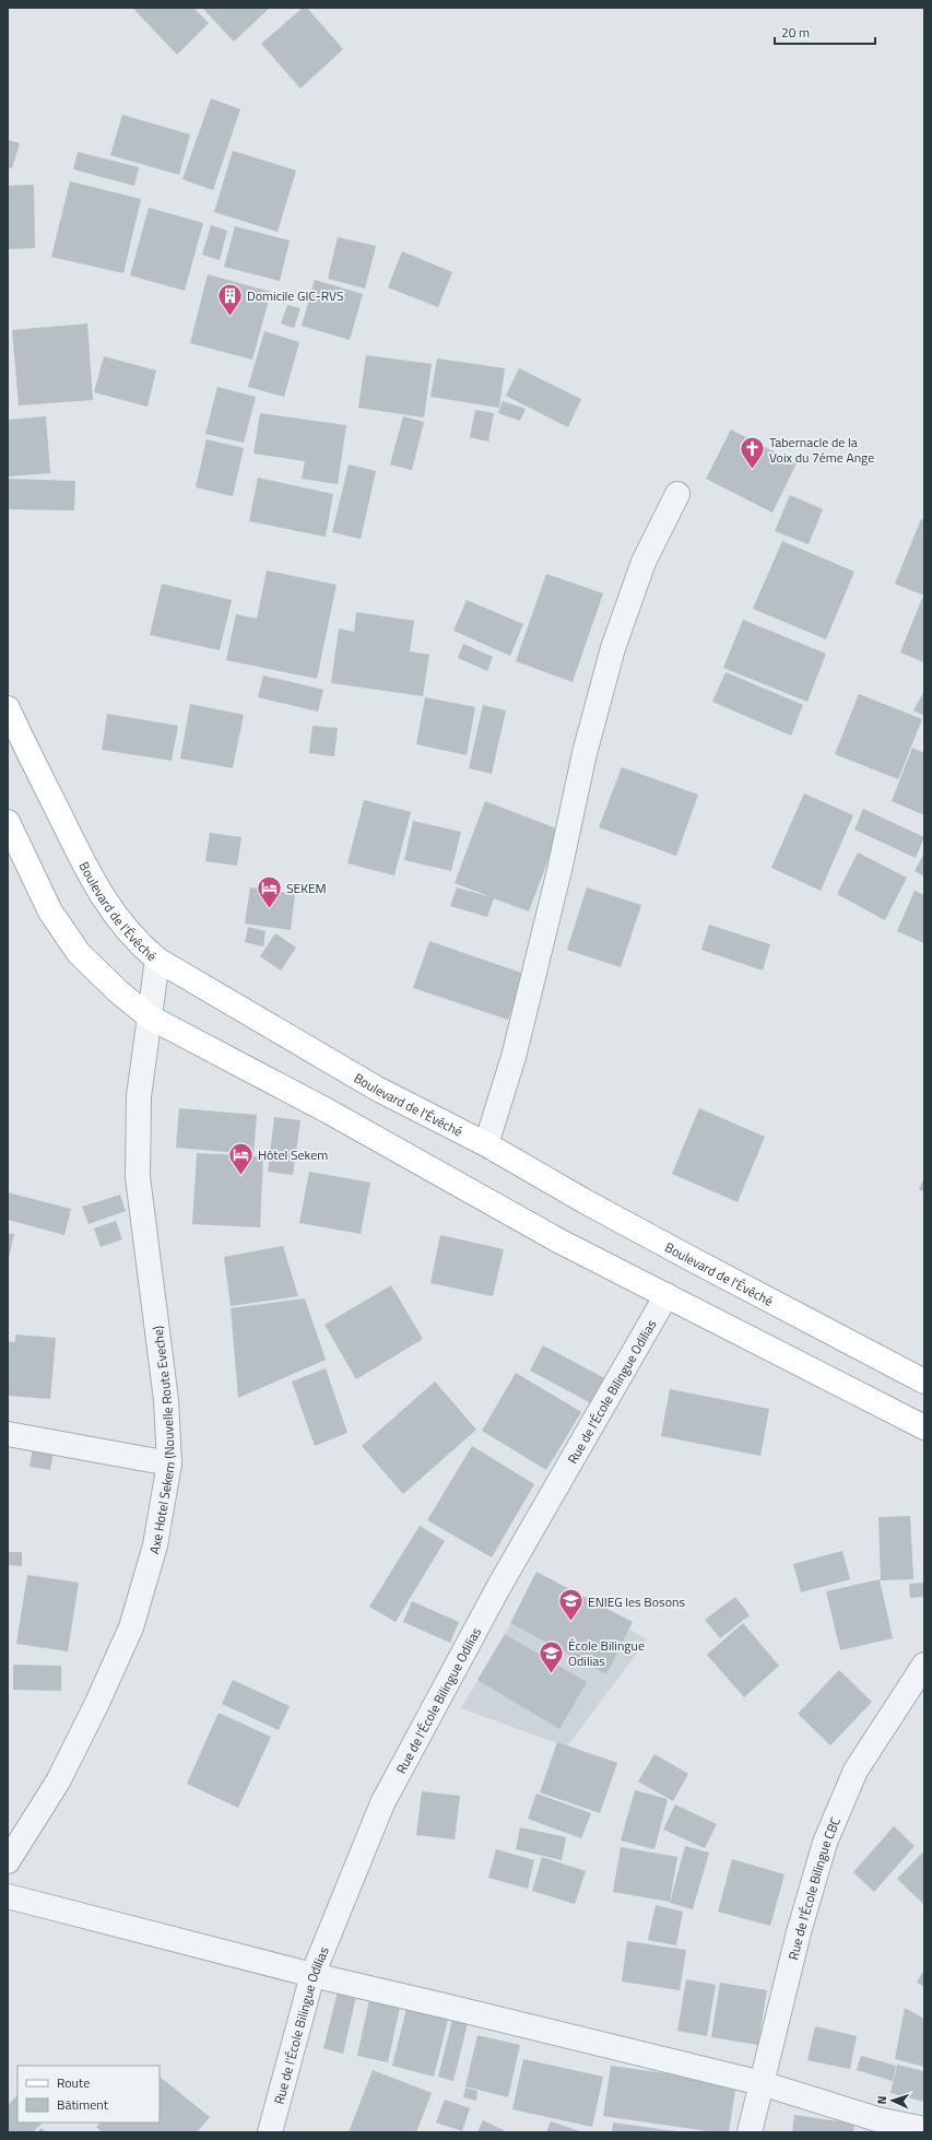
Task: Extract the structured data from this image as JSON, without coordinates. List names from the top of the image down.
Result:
{
  "streets": {
    "main road": ["Boulevard de l'Évêché"],
    "street": ["Rue de l'École Bilingue Odilias", "Axe Hotel Sekem (Nouvelle Route Eveche)", "Rue de l'École Bilingue CBC"]
  },
  "crossings": [
    ["Boulevard de l'Évêché", "Axe Hotel Sekem (Nouvelle Route Eveche)"]
  ],
  "places": {
    "building": ["Domicile GIC-RVS"],
    "church": ["Tabernacle de la Voix du 7éme Ange"],
    "hotel": ["SEKEM", "Hôtel Sekem"],
    "school or university": ["ENIEG les Bosons", "École Bilingue Odilias"]
  },
  "legend": ["Route", "Bâtiment"],
  "scale_bar": "20 m",
  "north": "left"
}
